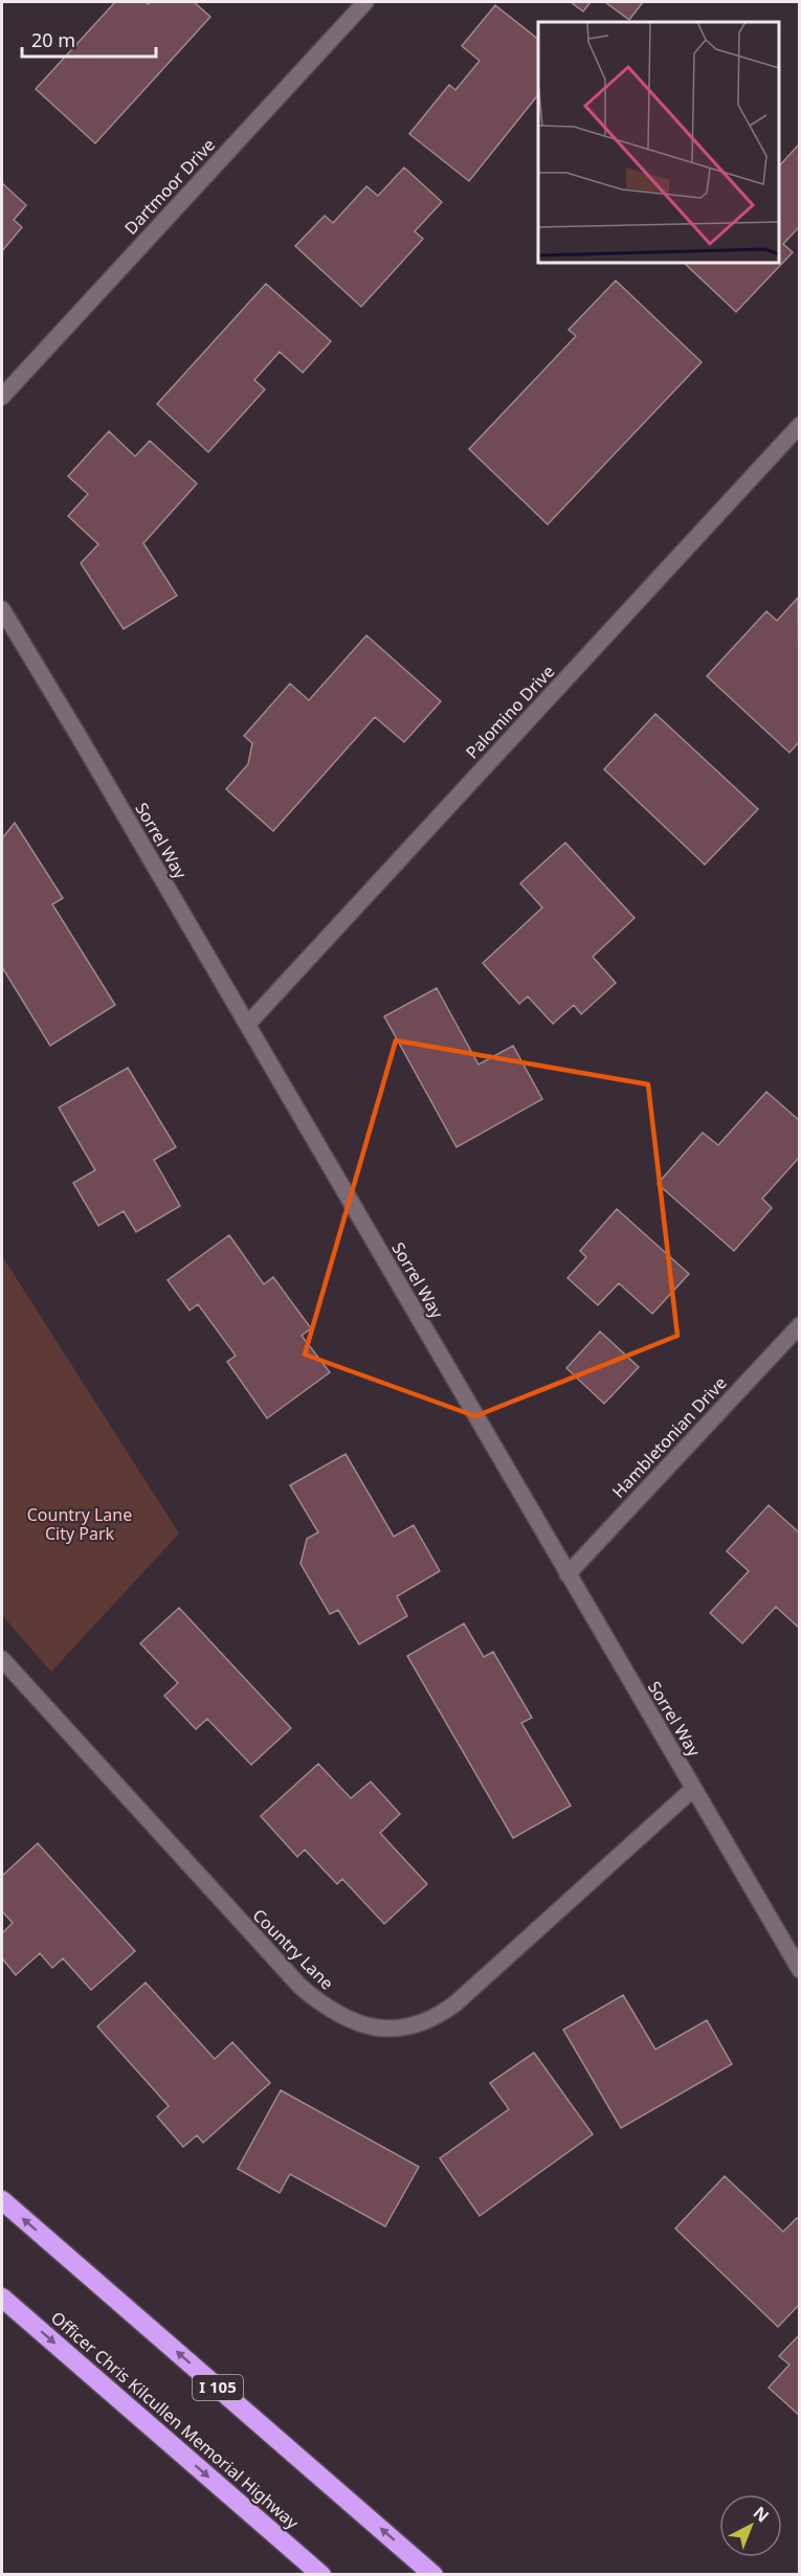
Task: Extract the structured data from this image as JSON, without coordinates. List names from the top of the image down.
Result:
{
  "streets": {
    "highway": ["I 105", "Officer Chris Kilcullen Memorial Highway"],
    "street": [
      "Dartmoor Drive",
      "Palomino Drive",
      "Sorrel Way",
      "Hambletonian Drive",
      "Country Lane"
    ]
  },
  "crossings": [
    ["Palomino Drive", "Sorrel Way"],
    ["Sorrel Way", "Hambletonian Drive"],
    ["Sorrel Way", "Country Lane"]
  ],
  "parks": ["Country Lane City Park"],
  "scale_bar": "20 m",
  "north": "top right"
}
